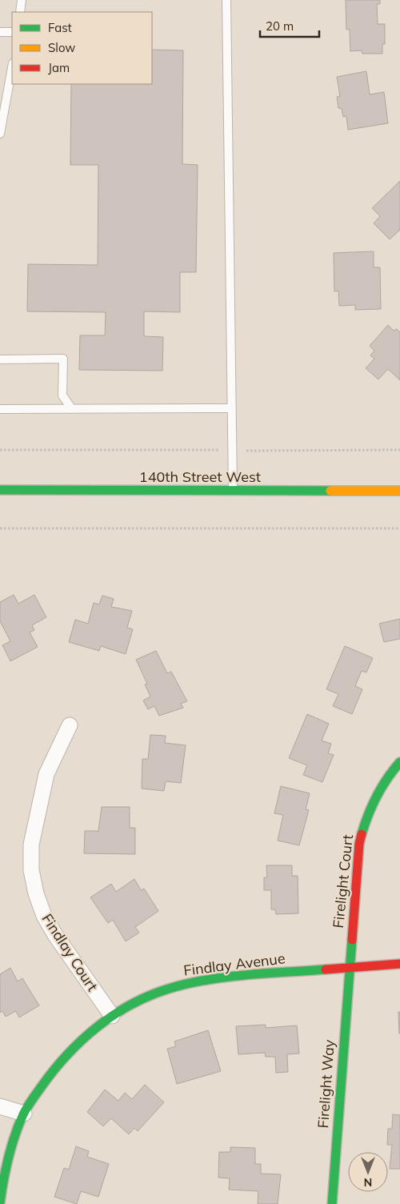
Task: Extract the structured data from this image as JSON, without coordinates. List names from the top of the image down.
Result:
{
  "streets": {
    "street": [
      "140th Street West",
      "Firelight Court",
      "Findlay Court",
      "Findlay Avenue",
      "Firelight Way"
    ]
  },
  "crossings": [
    ["Firelight Court", "Findlay Avenue"],
    ["Firelight Court", "Firelight Way"],
    ["Findlay Court", "Findlay Avenue"],
    ["Findlay Avenue", "Firelight Way"]
  ],
  "legend": ["Fast", "Slow", "Jam"],
  "scale_bar": "20 m",
  "north": "bottom"
}
